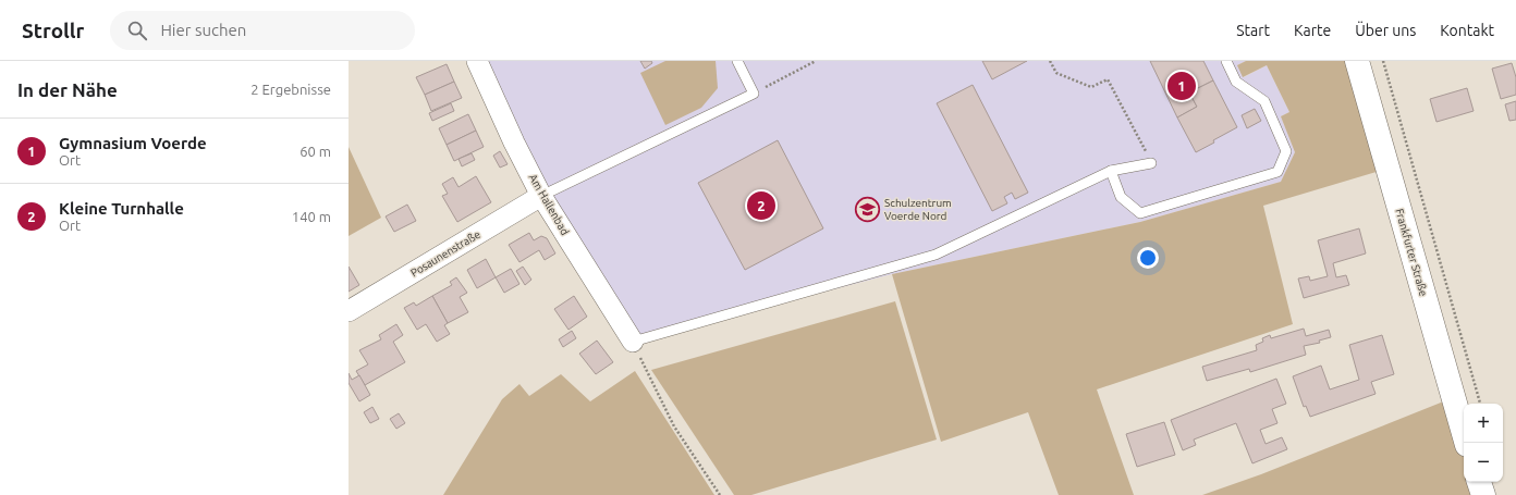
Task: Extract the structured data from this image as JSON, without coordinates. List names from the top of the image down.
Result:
{
  "streets": {
    "main road": ["Frankfurter Straße"],
    "street": ["Am Hallenbad", "Posaunenstraße"]
  },
  "crossings": [
    ["Am Hallenbad", "Posaunenstraße"]
  ],
  "places": {
    "school or university": ["Schulzentrum Voerde Nord"]
  },
  "page": {
    "header": "Strollr",
    "search": "Hier suchen",
    "nav": [
      "Start",
      "Karte",
      "Über uns",
      "Kontakt"
    ],
    "heading": ["In der Nähe", "2 Ergebnisse"],
    "pins": ["1", "2"],
    "list": [
      {
        "mark": "1",
        "name": "Gymnasium Voerde",
        "note": "Ort",
        "value": "60 m"
      },
      {
        "mark": "2",
        "name": "Kleine Turnhalle",
        "note": "Ort",
        "value": "140 m"
      }
    ],
    "map_buttons": ["+", "−"]
  }
}
